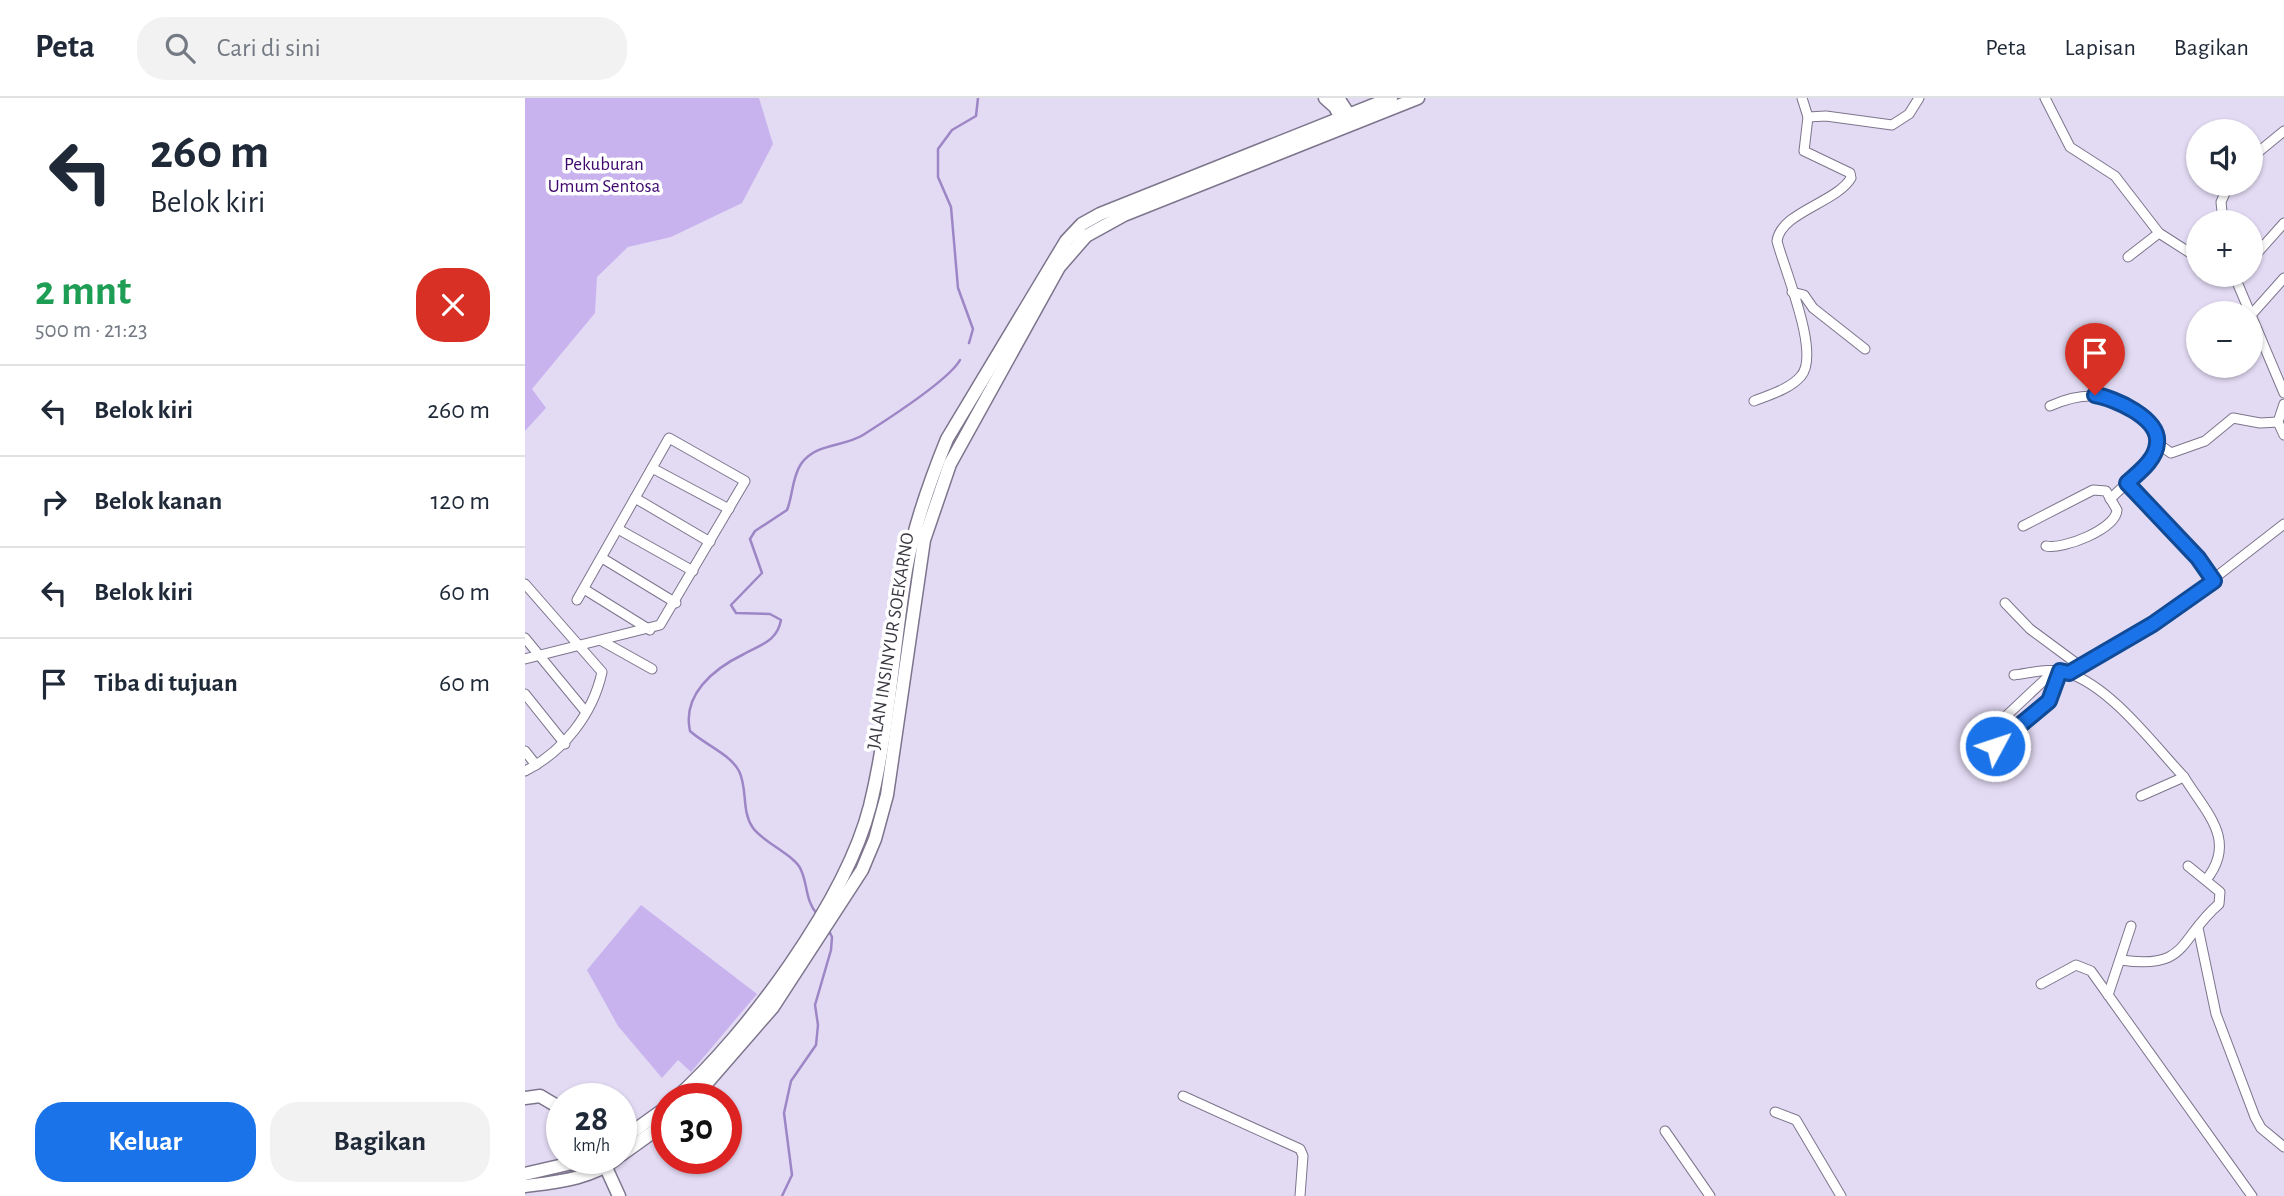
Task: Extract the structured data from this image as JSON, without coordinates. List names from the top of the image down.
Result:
{
  "streets": {
    "main road": ["JALAN INSINYUR SOEKARNO"]
  },
  "parks": ["Pekuburan Umum Sentosa"],
  "page": {
    "header": "Peta",
    "search": "Cari di sini",
    "nav": ["Peta", "Lapisan", "Bagikan"],
    "turn": ["260 m", "Belok kiri"],
    "map_buttons": ["+", "−"],
    "heading": ["2 mnt", "500 m · 21:23"],
    "list": [
      {
        "name": "Belok kiri",
        "value": "260 m"
      },
      {
        "name": "Belok kanan",
        "value": "120 m"
      },
      {
        "name": "Belok kiri",
        "value": "60 m"
      },
      {
        "name": "Tiba di tujuan",
        "value": "60 m"
      }
    ],
    "speed": "28 km/h",
    "limit": "30",
    "buttons": ["Keluar", "Bagikan"]
  }
}
